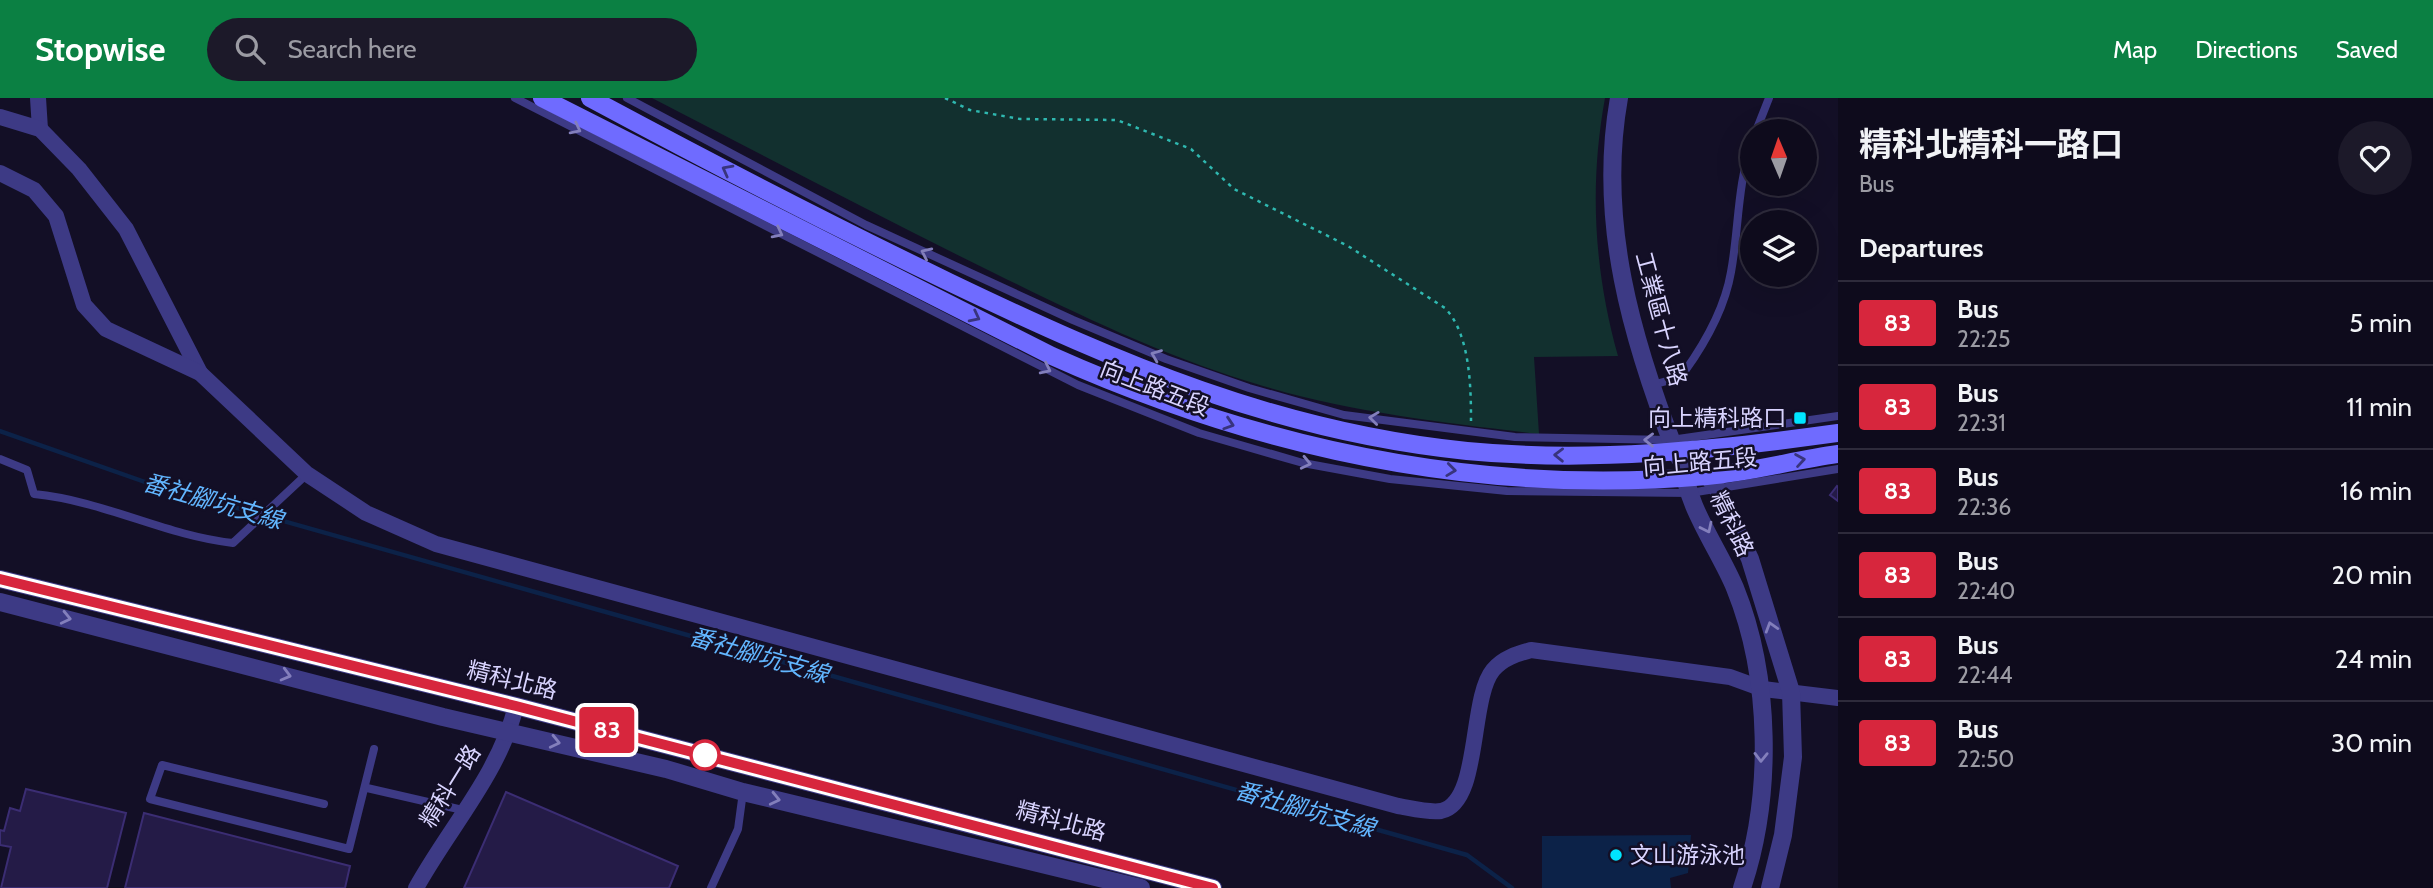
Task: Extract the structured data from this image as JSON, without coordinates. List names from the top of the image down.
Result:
{
  "streets": {
    "main road": ["向上路五段"],
    "street": [
      "工業區十八路",
      "精科路",
      "精科北路",
      "精科一路"
    ]
  },
  "crossings": [
    ["工業區十八路", "向上路五段"],
    ["工業區十八路", "精科路"],
    ["向上路五段", "精科路"],
    ["精科北路", "精科一路"]
  ],
  "water": ["番社腳坑支線"],
  "places": {
    "transit": ["向上精科路口"],
    "other": ["文山游泳池"]
  },
  "lines": ["bus line 83"],
  "north": "top",
  "page": {
    "header": "Stopwise",
    "search": "Search here",
    "nav": ["Map", "Directions", "Saved"],
    "on_map": "83",
    "heading": [
      ["精科北精科一路口", "Bus"],
      "Departures"
    ],
    "list": [
      {
        "mark": "83",
        "name": "Bus",
        "note": "22:25",
        "value": "5 min"
      },
      {
        "mark": "83",
        "name": "Bus",
        "note": "22:31",
        "value": "11 min"
      },
      {
        "mark": "83",
        "name": "Bus",
        "note": "22:36",
        "value": "16 min"
      },
      {
        "mark": "83",
        "name": "Bus",
        "note": "22:40",
        "value": "20 min"
      },
      {
        "mark": "83",
        "name": "Bus",
        "note": "22:44",
        "value": "24 min"
      },
      {
        "mark": "83",
        "name": "Bus",
        "note": "22:50",
        "value": "30 min"
      }
    ]
  }
}
